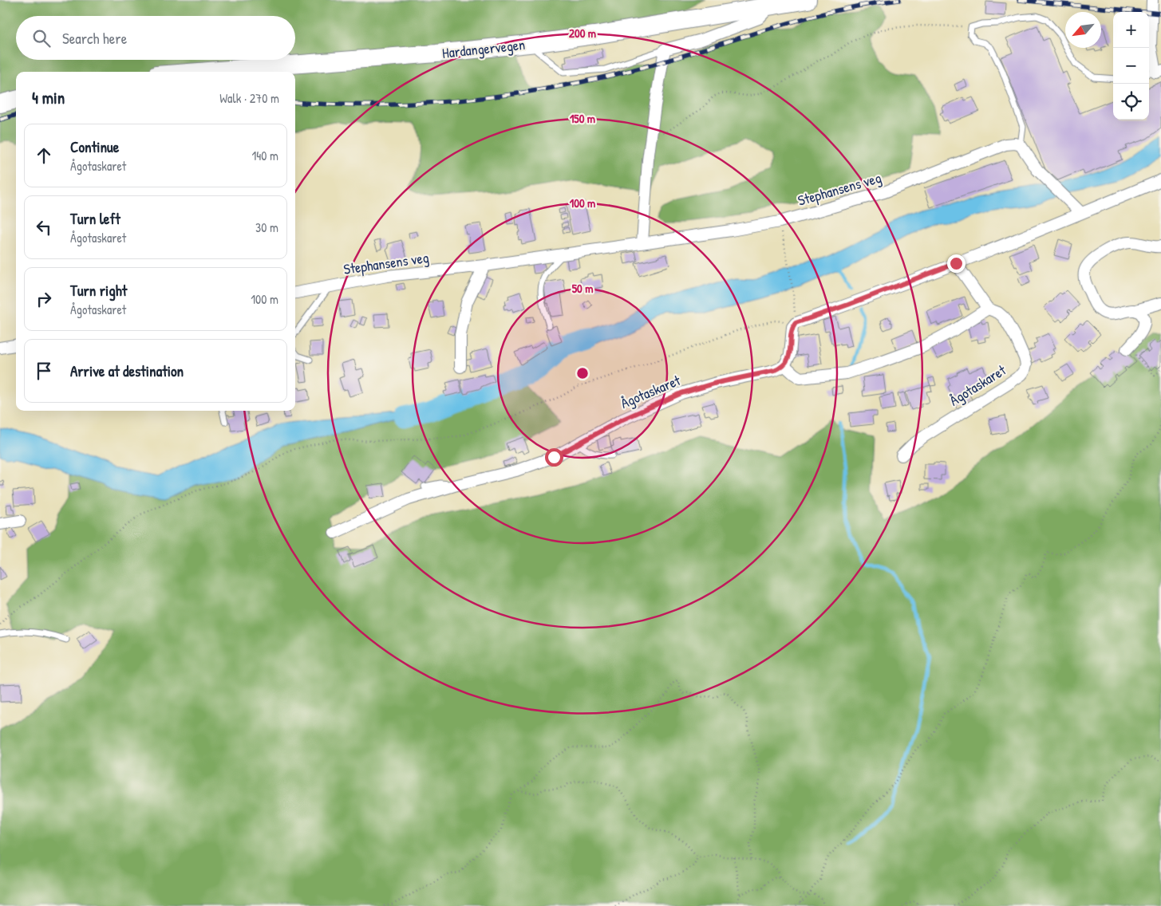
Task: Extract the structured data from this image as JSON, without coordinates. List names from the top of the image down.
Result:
{
  "streets": {
    "main road": ["Hardangervegen"],
    "street": ["Stephansens veg", "Ågotaskaret"]
  },
  "north": "bottom left",
  "page": {
    "map_buttons": ["+", "−"],
    "search": "Search here",
    "heading": ["4 min", "Walk · 270 m"],
    "list": [
      ["Continue", "Ågotaskaret", "140 m"],
      ["Turn left", "Ågotaskaret", "30 m"],
      ["Turn right", "Ågotaskaret", "100 m"],
      "Arrive at destination"
    ]
  },
  "rings": [
    "200 m",
    "150 m",
    "100 m",
    "50 m"
  ]
}
